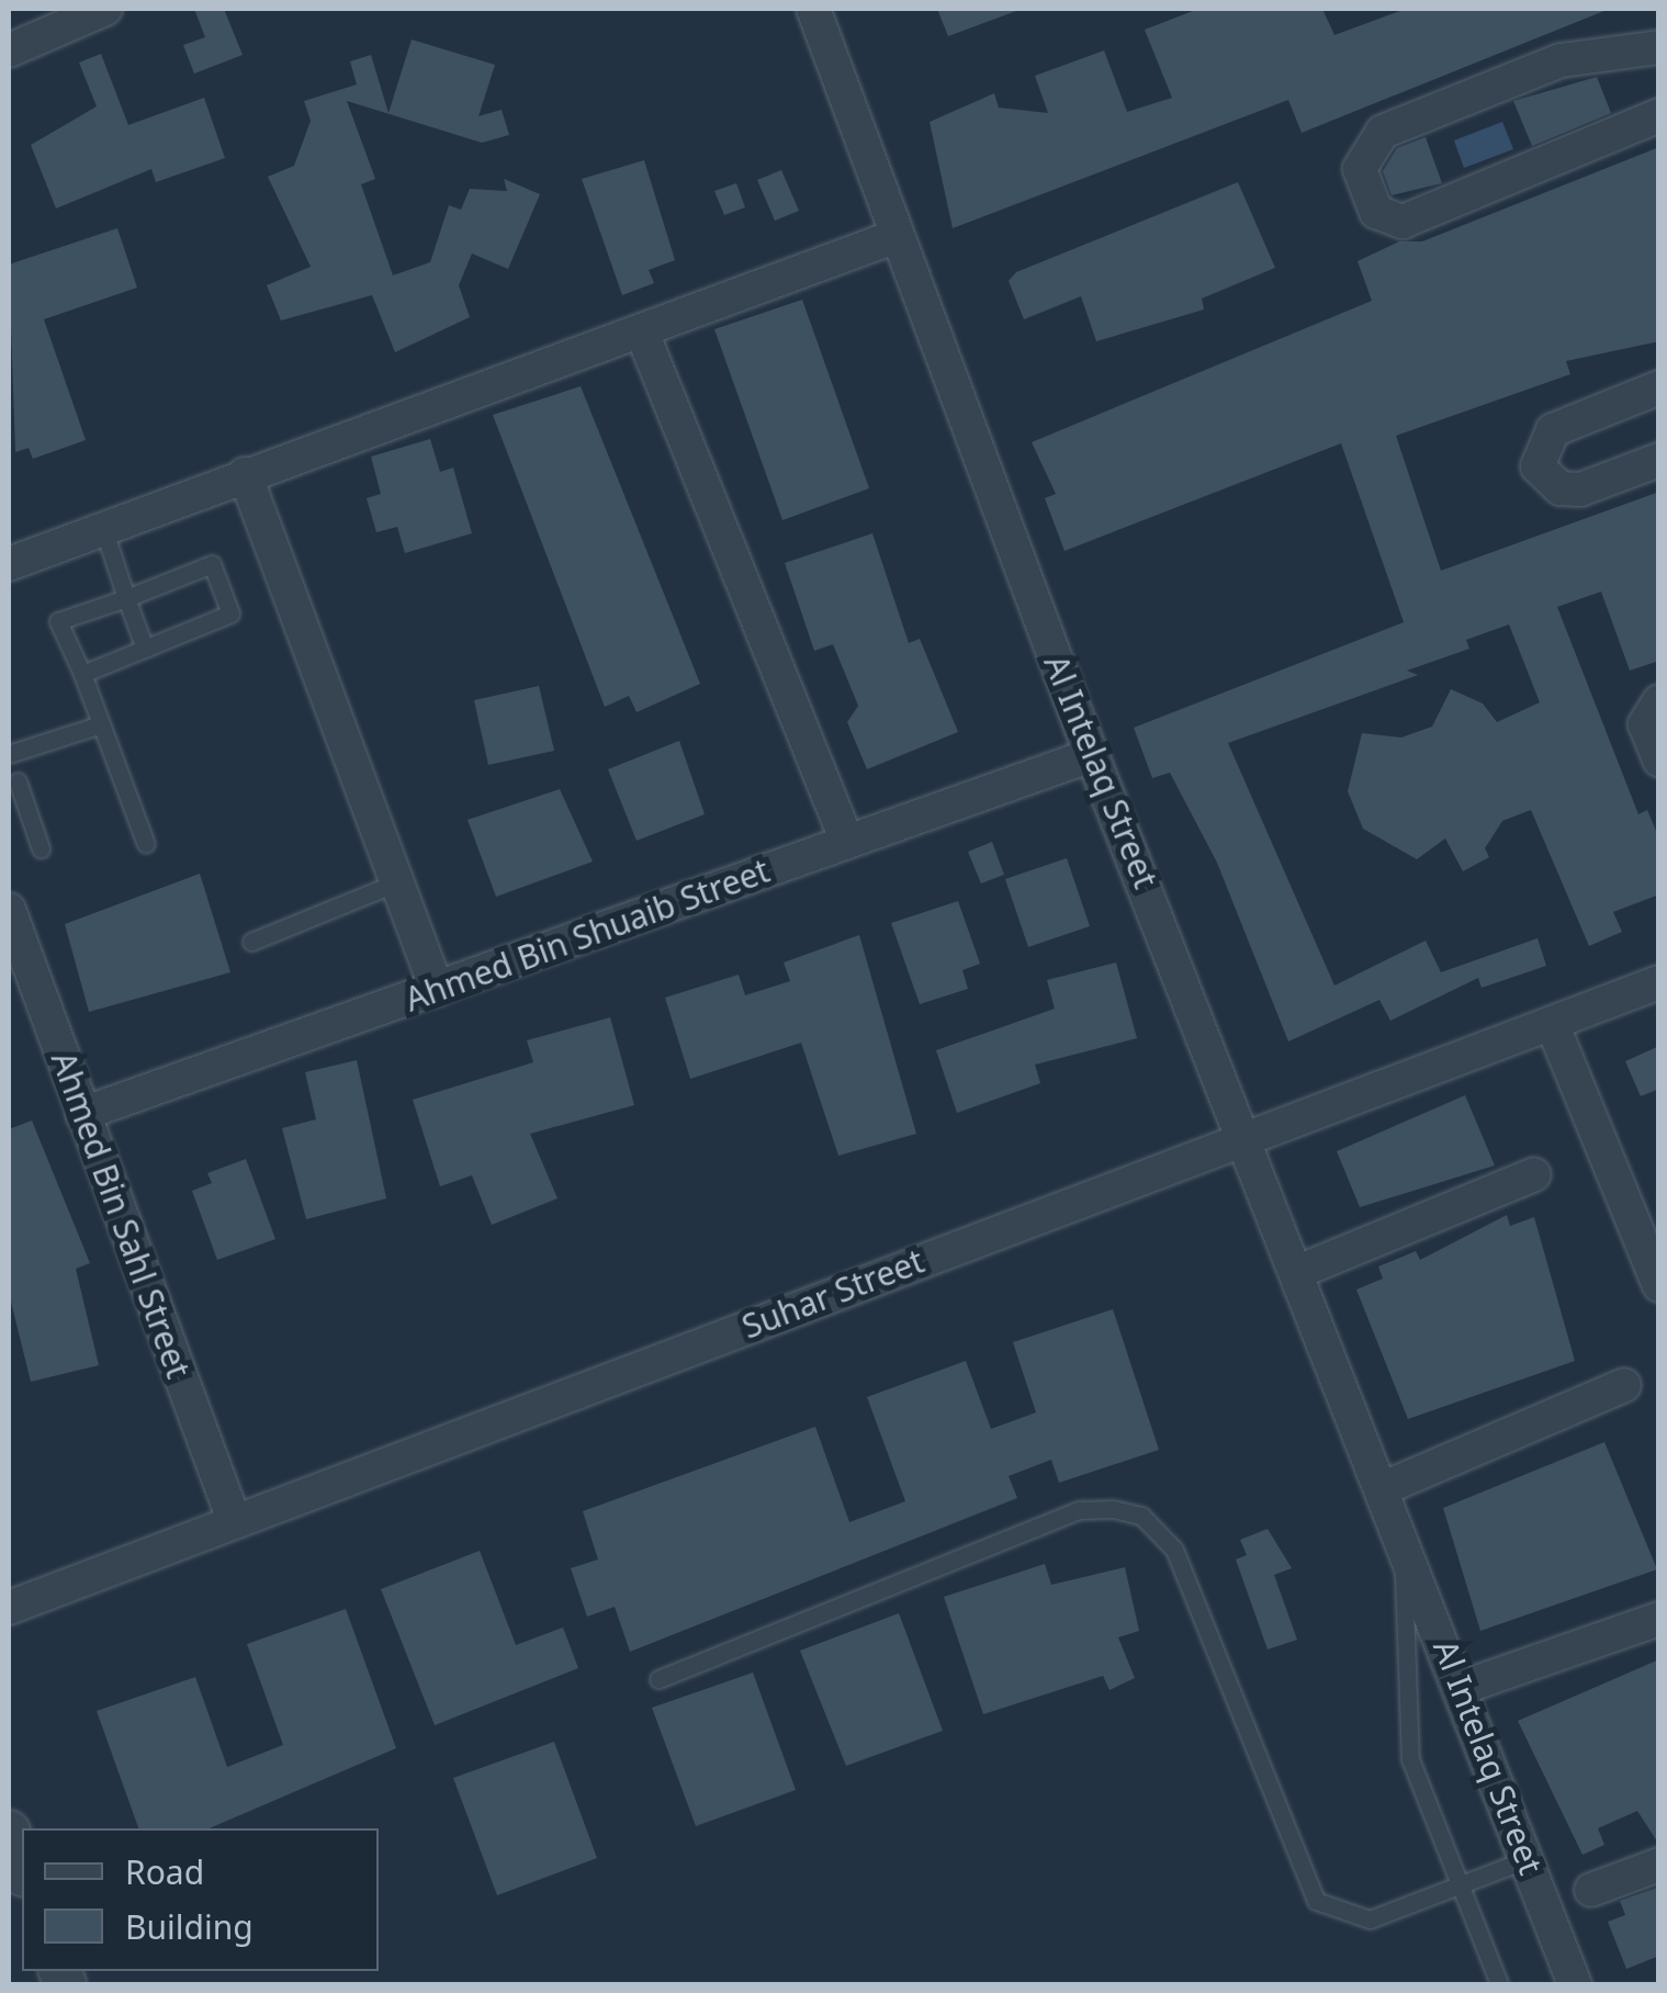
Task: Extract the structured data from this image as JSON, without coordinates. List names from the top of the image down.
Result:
{
  "streets": {
    "street": [
      "Al Intelaq Street",
      "Ahmed Bin Shuaib Street",
      "Ahmed Bin Sahl Street",
      "Suhar Street"
    ]
  },
  "crossings": [
    ["Al Intelaq Street", "Ahmed Bin Shuaib Street"],
    ["Al Intelaq Street", "Suhar Street"],
    ["Ahmed Bin Shuaib Street", "Ahmed Bin Sahl Street"],
    ["Ahmed Bin Sahl Street", "Suhar Street"]
  ],
  "legend": ["Road", "Building"]
}
